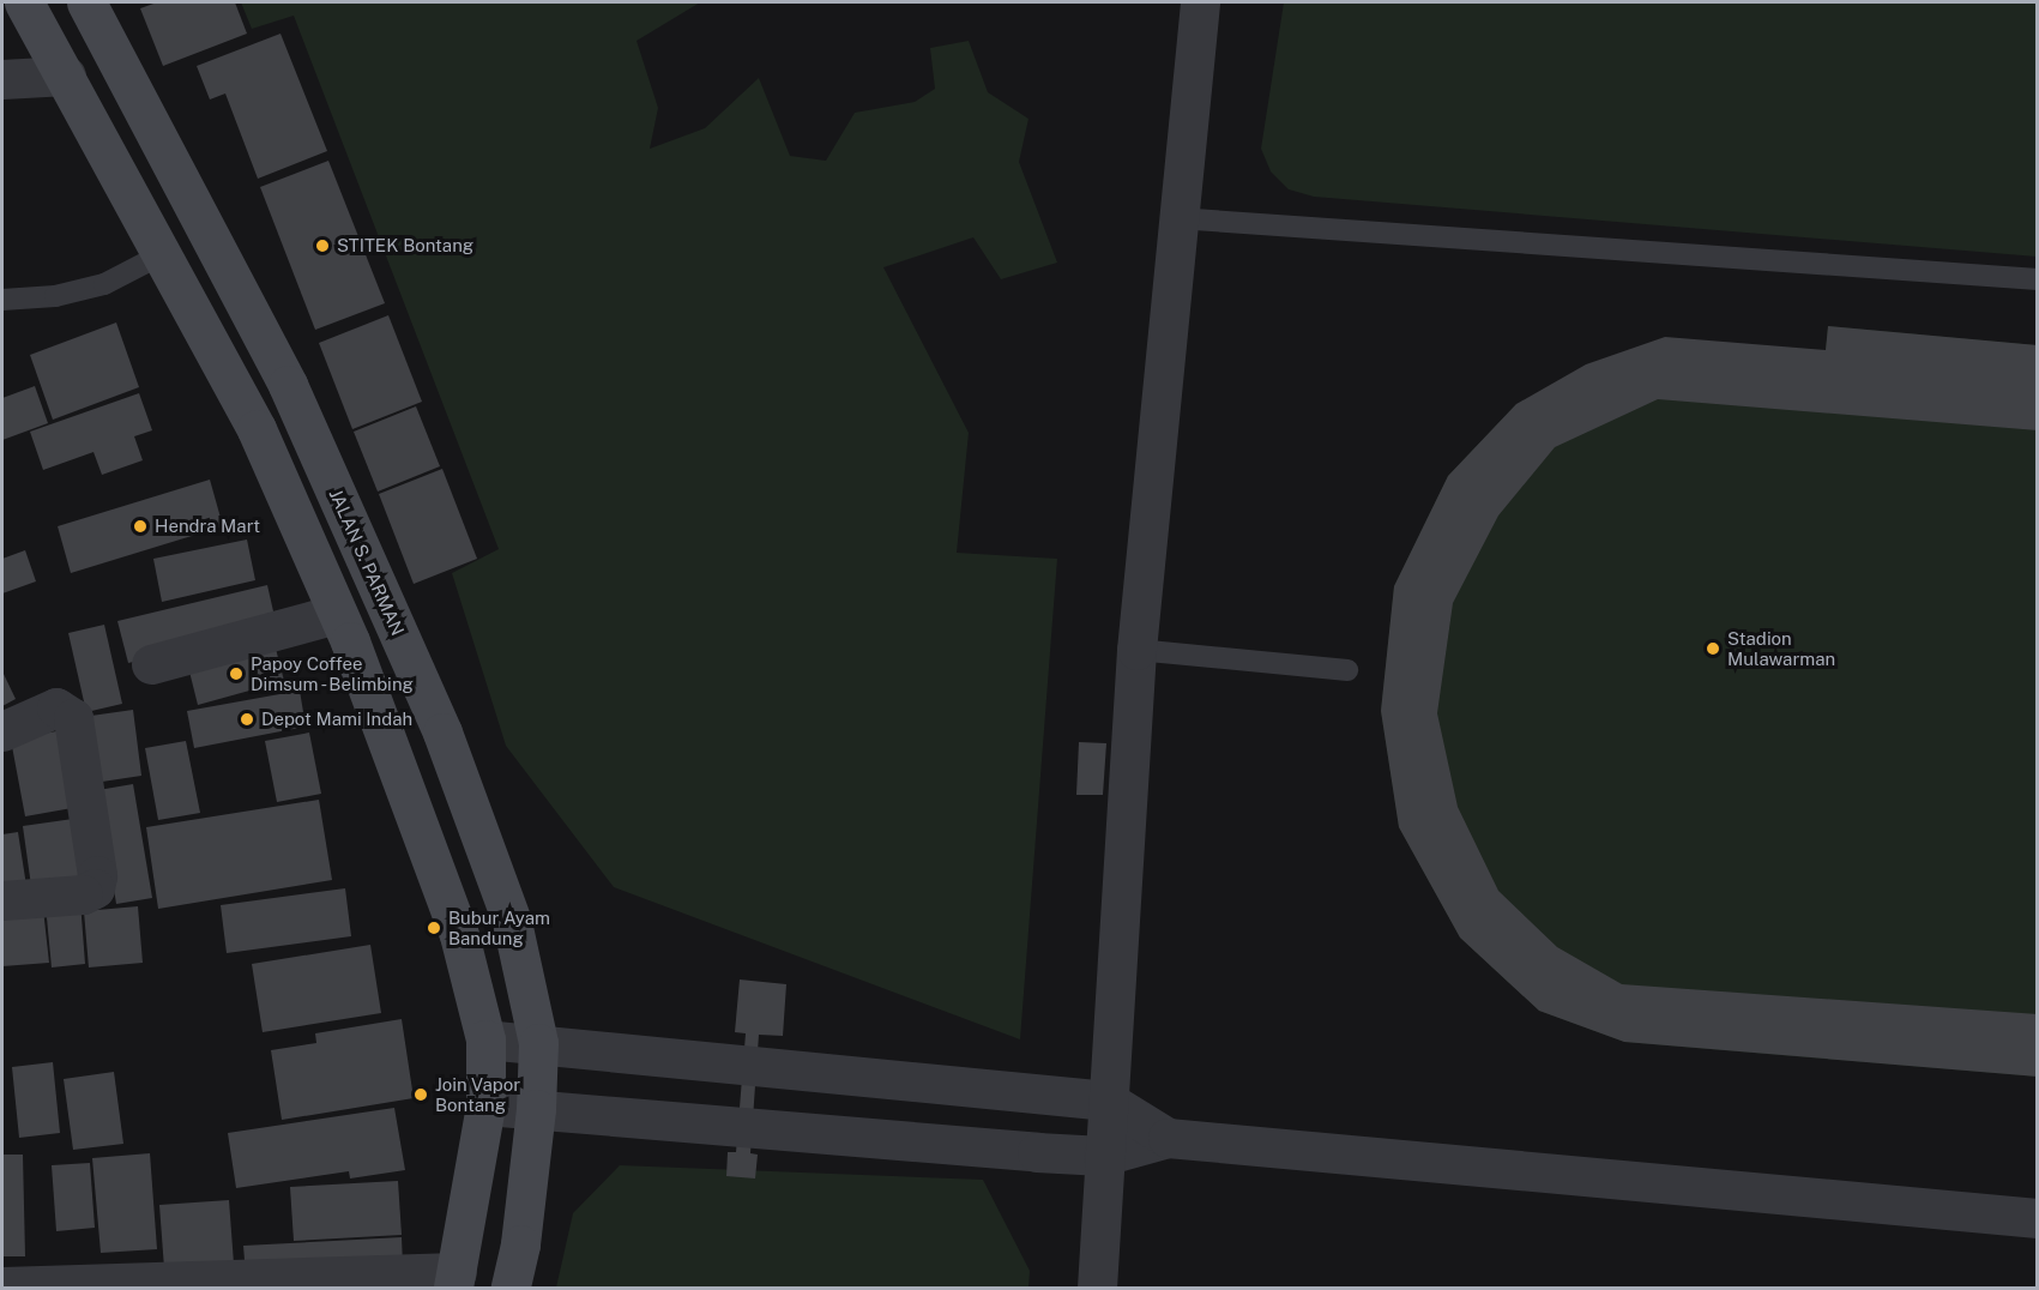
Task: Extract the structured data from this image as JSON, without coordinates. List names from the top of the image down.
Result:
{
  "streets": {
    "main road": ["JALAN S. PARMAN"]
  },
  "places": [
    "STITEK Bontang",
    "Hendra Mart",
    "Stadion Mulawarman",
    "Papoy Coffee Dimsum - Belimbing",
    "Depot Mami Indah",
    "Bubur Ayam Bandung",
    "Join Vapor Bontang"
  ]
}
